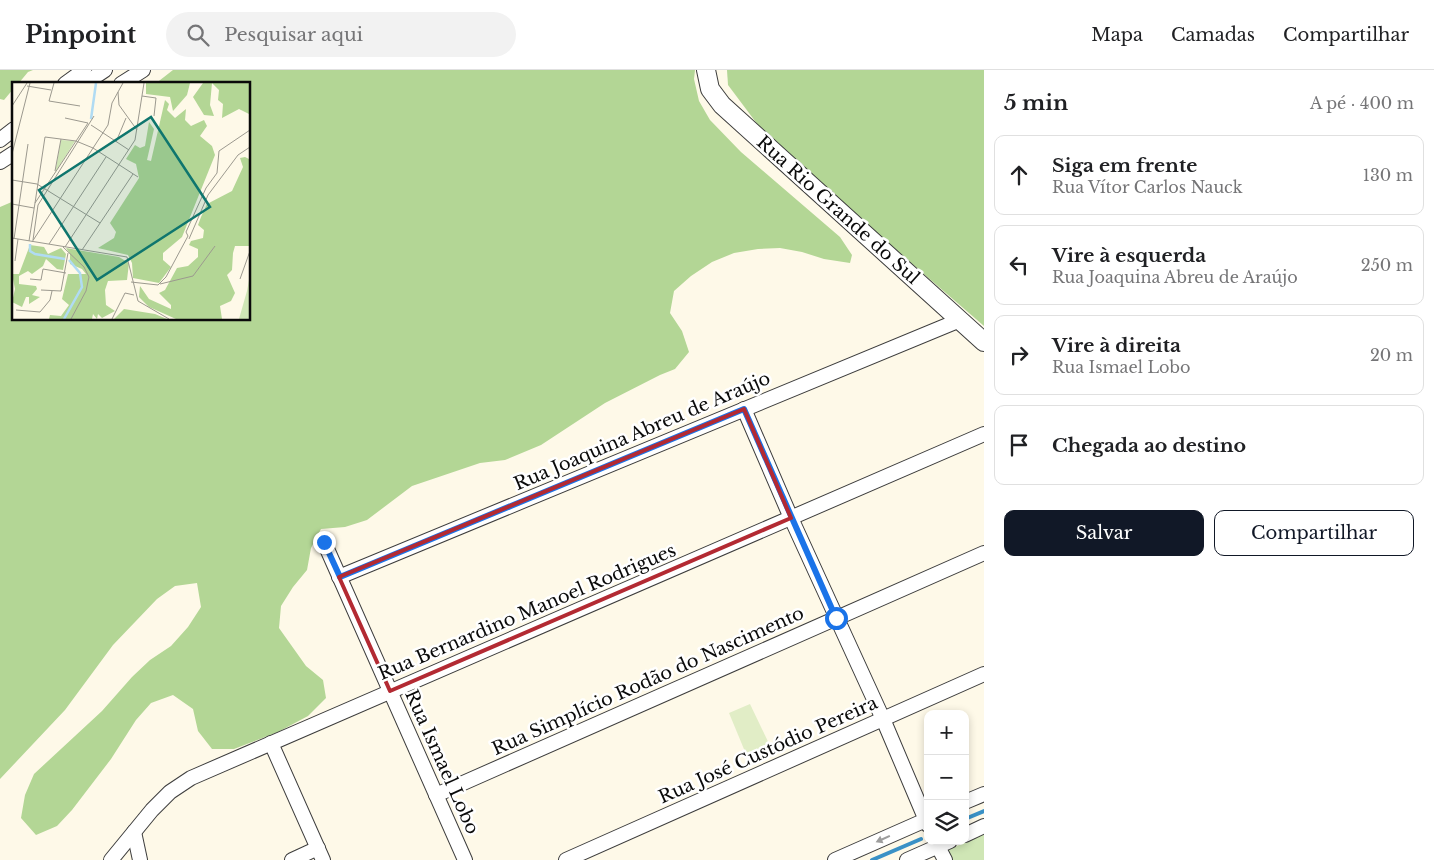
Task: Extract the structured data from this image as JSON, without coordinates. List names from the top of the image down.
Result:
{
  "streets": {
    "street": [
      "Rua Rio Grande do Sul",
      "Rua Joaquina Abreu de Araújo",
      "Rua Bernardino Manoel Rodrigues",
      "Rua Simplício Rodão do Nascimento",
      "Rua José Custódio Pereira",
      "Rua Ismael Lobo"
    ]
  },
  "crossings": [
    ["Rua Rio Grande do Sul", "Rua Joaquina Abreu de Araújo"],
    ["Rua Joaquina Abreu de Araújo", "Rua Ismael Lobo"],
    ["Rua Bernardino Manoel Rodrigues", "Rua Ismael Lobo"],
    ["Rua Simplício Rodão do Nascimento", "Rua Ismael Lobo"]
  ],
  "page": {
    "header": "Pinpoint",
    "search": "Pesquisar aqui",
    "nav": ["Mapa", "Camadas", "Compartilhar"],
    "heading": ["5 min", "A pé · 400 m"],
    "list": [
      ["Siga em frente", "Rua Vítor Carlos Nauck", "130 m"],
      ["Vire à esquerda", "Rua Joaquina Abreu de Araújo", "250 m"],
      ["Vire à direita", "Rua Ismael Lobo", "20 m"],
      "Chegada ao destino"
    ],
    "buttons": ["Salvar", "Compartilhar"],
    "map_buttons": ["+", "−"]
  }
}
